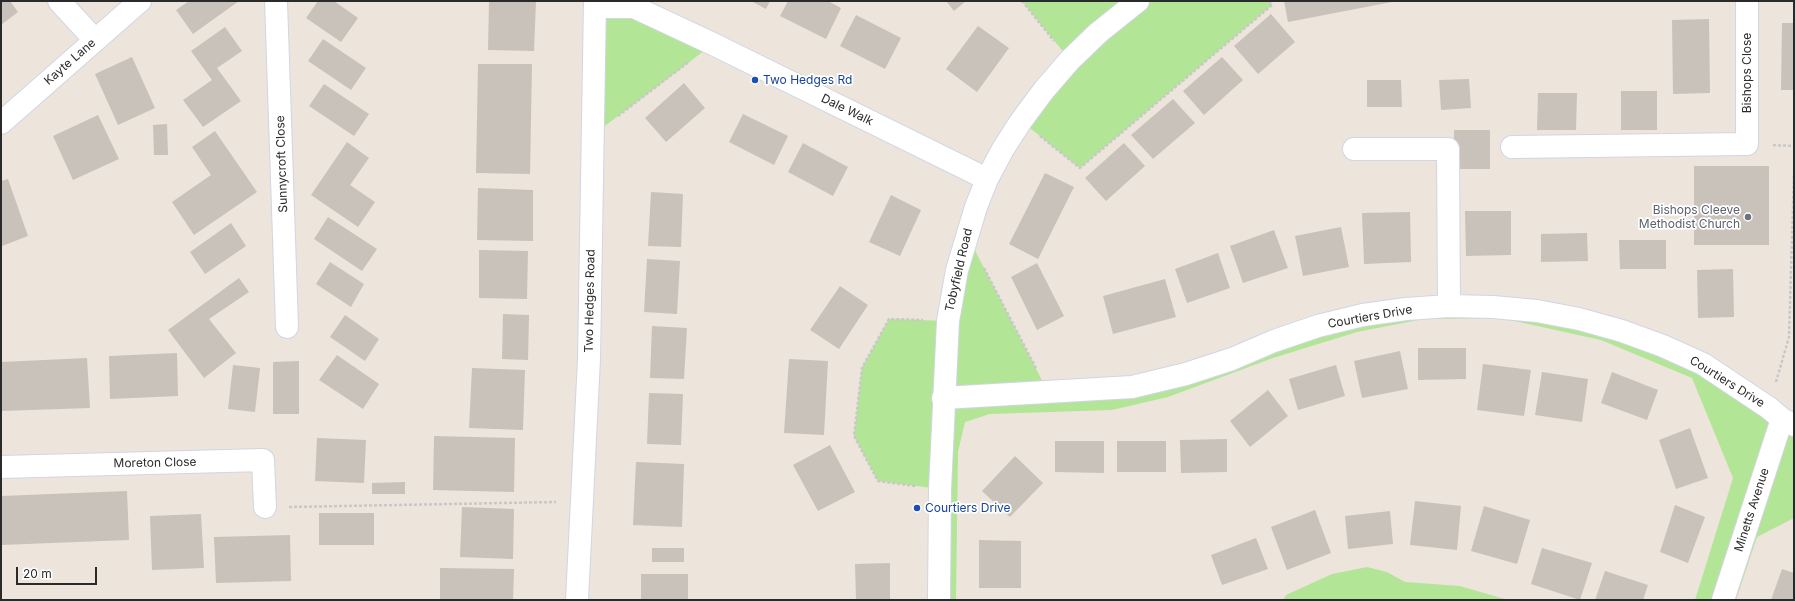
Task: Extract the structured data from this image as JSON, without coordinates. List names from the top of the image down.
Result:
{
  "streets": {
    "street": [
      "Kayte Lane",
      "Bishops Close",
      "Dale Walk",
      "Sunnycroft Close",
      "Tobyfield Road",
      "Two Hedges Road",
      "Courtiers Drive",
      "Moreton Close",
      "Minetts Avenue"
    ]
  },
  "crossings": [
    ["Dale Walk", "Tobyfield Road"],
    ["Dale Walk", "Two Hedges Road"],
    ["Tobyfield Road", "Courtiers Drive"],
    ["Courtiers Drive", "Minetts Avenue"]
  ],
  "places": ["Two Hedges Rd", "Bishops Cleeve Methodist Church", "Courtiers Drive"],
  "scale_bar": "20 m"
}
